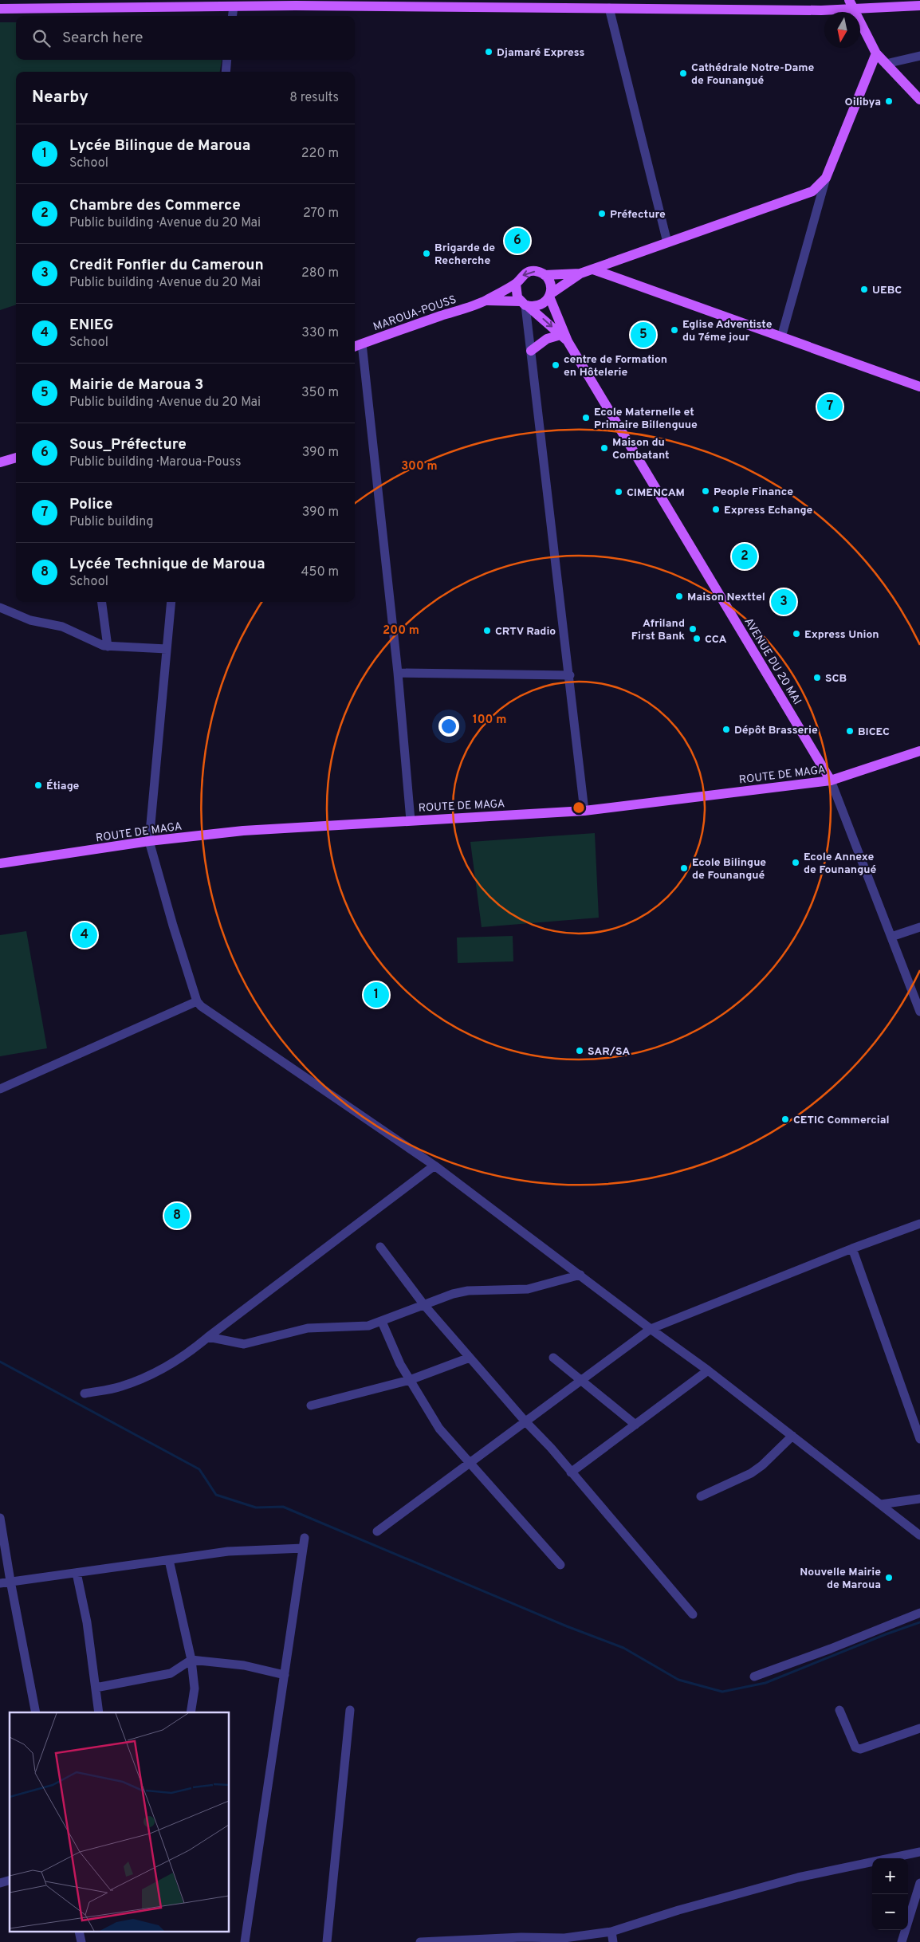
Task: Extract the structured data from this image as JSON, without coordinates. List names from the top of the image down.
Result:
{
  "streets": {
    "main road": ["MAROUA-POUSS", "AVENUE DU 20 MAI", "ROUTE DE MAGA"]
  },
  "crossings": [
    ["AVENUE DU 20 MAI", "ROUTE DE MAGA"]
  ],
  "places": [
    "Djamaré Express",
    "Cathédrale Notre-Dame de Founangué",
    "Oilibya",
    "Préfecture",
    "Brigarde de Recherche",
    "UEBC",
    "Eglise Adventiste du 7éme jour",
    "centre de Formation en Hôtelerie",
    "Ecole Maternelle et Primaire Billenguue",
    "Maison du Combatant",
    "People Finance",
    "CIMENCAM",
    "Express Echange",
    "Maison Nexttel",
    "Afriland First Bank",
    "CRTV Radio",
    "Express Union",
    "CCA",
    "SCB",
    "Dépôt Brasserie",
    "BICEC",
    "Étiage",
    "Ecole Annexe de Founangué",
    "Ecole Bilingue de Founangué",
    "SAR/SA",
    "CETIC Commercial",
    "Nouvelle Mairie de Maroua"
  ],
  "north": "bottom",
  "page": {
    "search": "Search here",
    "heading": ["Nearby", "8 results"],
    "list": [
      {
        "mark": "1",
        "name": "Lycée Bilingue de Maroua",
        "note": "School",
        "value": "220 m"
      },
      {
        "mark": "2",
        "name": "Chambre des Commerce",
        "note": "Public building · Avenue du 20 Mai",
        "value": "270 m"
      },
      {
        "mark": "3",
        "name": "Credit Fonfier du Cameroun",
        "note": "Public building · Avenue du 20 Mai",
        "value": "280 m"
      },
      {
        "mark": "4",
        "name": "ENIEG",
        "note": "School",
        "value": "330 m"
      },
      {
        "mark": "5",
        "name": "Mairie de Maroua 3",
        "note": "Public building · Avenue du 20 Mai",
        "value": "350 m"
      },
      {
        "mark": "6",
        "name": "Sous_Préfecture",
        "note": "Public building · Maroua-Pouss",
        "value": "390 m"
      },
      {
        "mark": "7",
        "name": "Police",
        "note": "Public building",
        "value": "390 m"
      },
      {
        "mark": "8",
        "name": "Lycée Technique de Maroua",
        "note": "School",
        "value": "450 m"
      }
    ],
    "pins": [
      "6",
      "5",
      "7",
      "2",
      "3",
      "4",
      "1",
      "8"
    ],
    "map_buttons": ["+", "−"]
  },
  "rings": ["300 m", "200 m", "100 m"]
}
